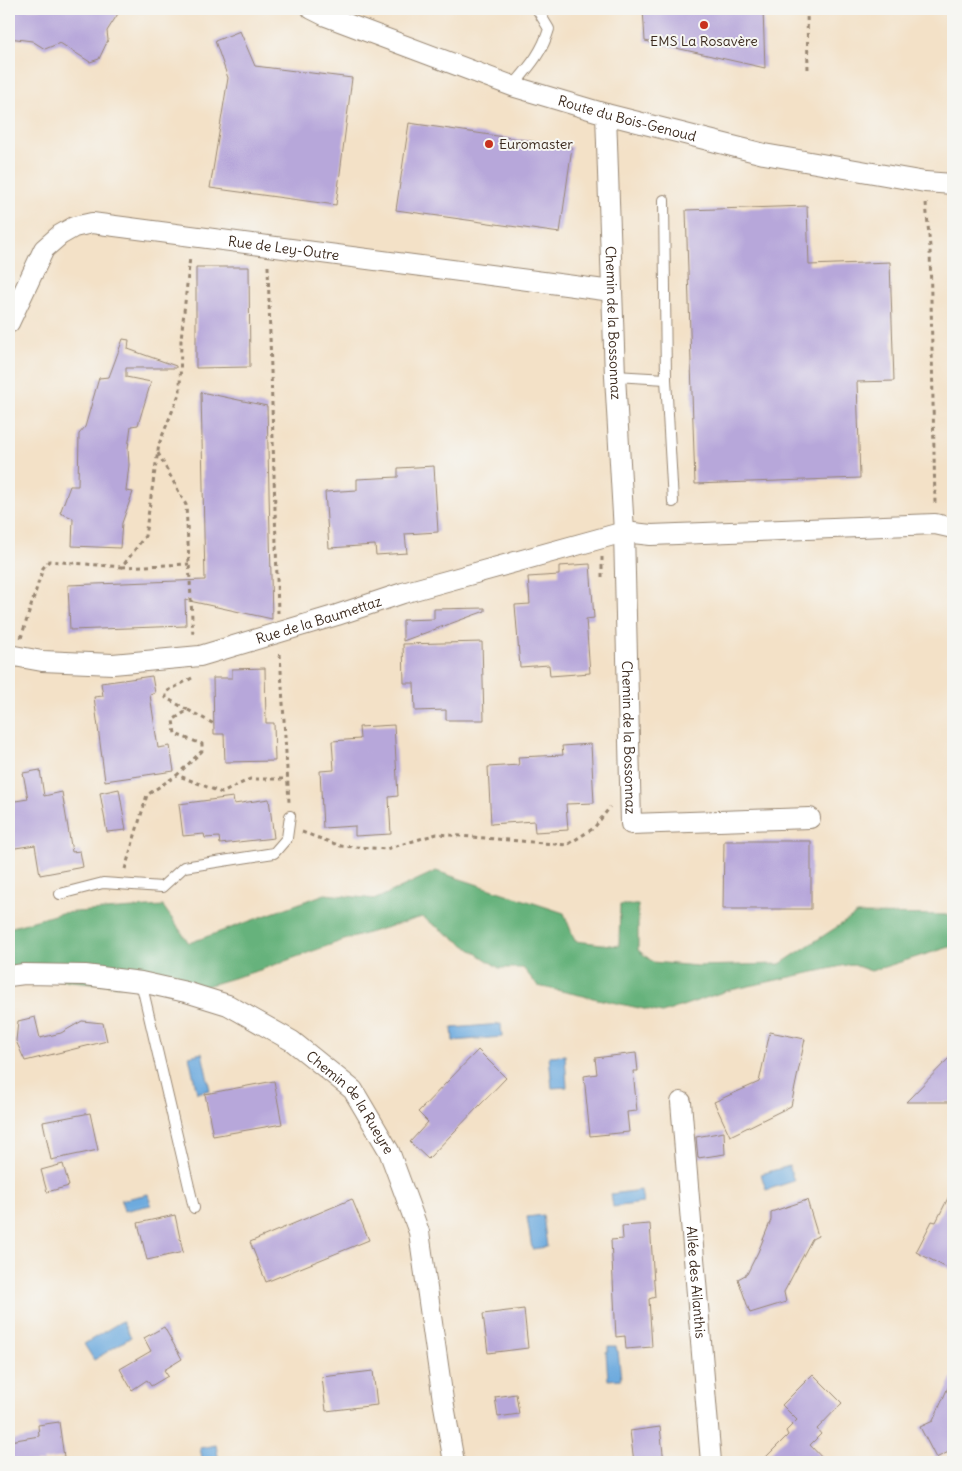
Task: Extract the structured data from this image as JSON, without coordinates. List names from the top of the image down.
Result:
{
  "streets": {
    "street": [
      "Route du Bois-Genoud",
      "Rue de Ley-Outre",
      "Chemin de la Bossonnaz",
      "Rue de la Baumettaz",
      "Chemin de la Rueyre",
      "Allée des Ailanthis"
    ]
  },
  "crossings": [
    ["Route du Bois-Genoud", "Chemin de la Bossonnaz"],
    ["Rue de Ley-Outre", "Chemin de la Bossonnaz"],
    ["Chemin de la Bossonnaz", "Rue de la Baumettaz"]
  ],
  "places": ["EMS La Rosavère", "Euromaster"]
}
